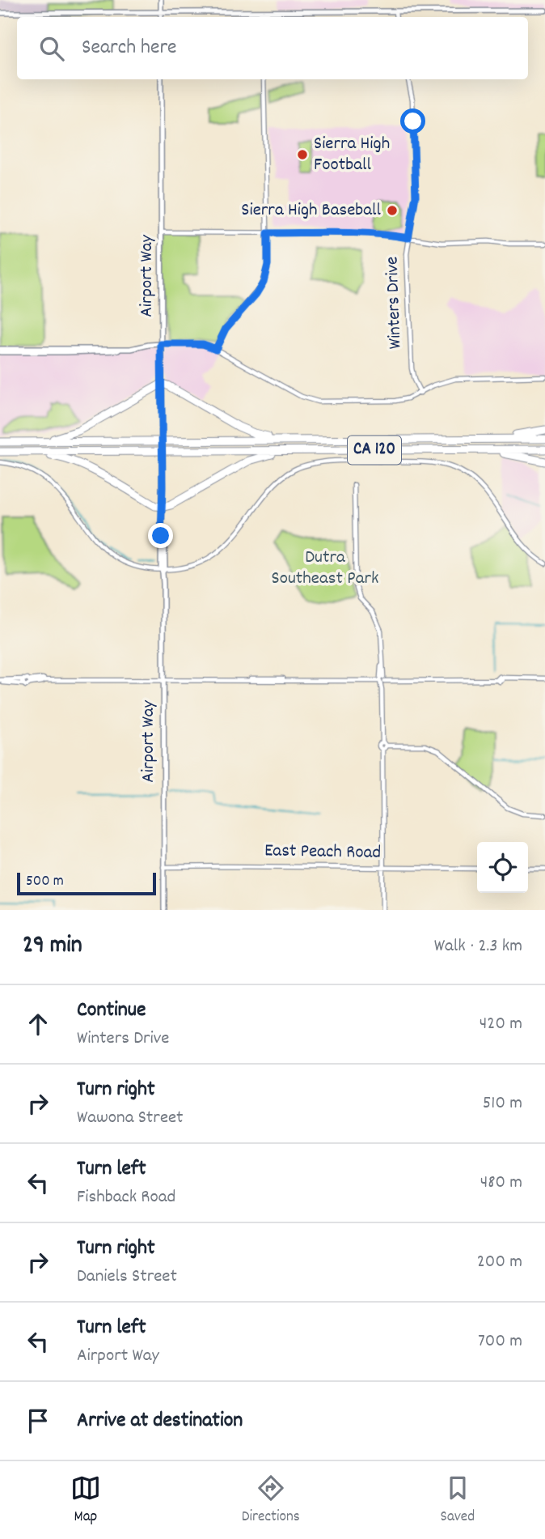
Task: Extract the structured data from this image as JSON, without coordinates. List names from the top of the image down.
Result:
{
  "streets": {
    "highway": ["CA 120"],
    "main road": ["Airport Way"],
    "street": ["Winters Drive", "East Peach Road"]
  },
  "crossings": [
    ["Airport Way", "East Peach Road"]
  ],
  "parks": ["Dutra Southeast Park"],
  "places": ["Sierra High Football", "Sierra High Baseball"],
  "scale_bar": "500 m",
  "page": {
    "search": "Search here",
    "scale": "500 m",
    "heading": ["29 min", "Walk · 2.3 km"],
    "list": [
      ["Continue", "Winters Drive", "420 m"],
      ["Turn right", "Wawona Street", "510 m"],
      ["Turn left", "Fishback Road", "480 m"],
      ["Turn right", "Daniels Street", "200 m"],
      ["Turn left", "Airport Way", "700 m"],
      "Arrive at destination"
    ],
    "nav": ["Map", "Directions", "Saved"]
  }
}
